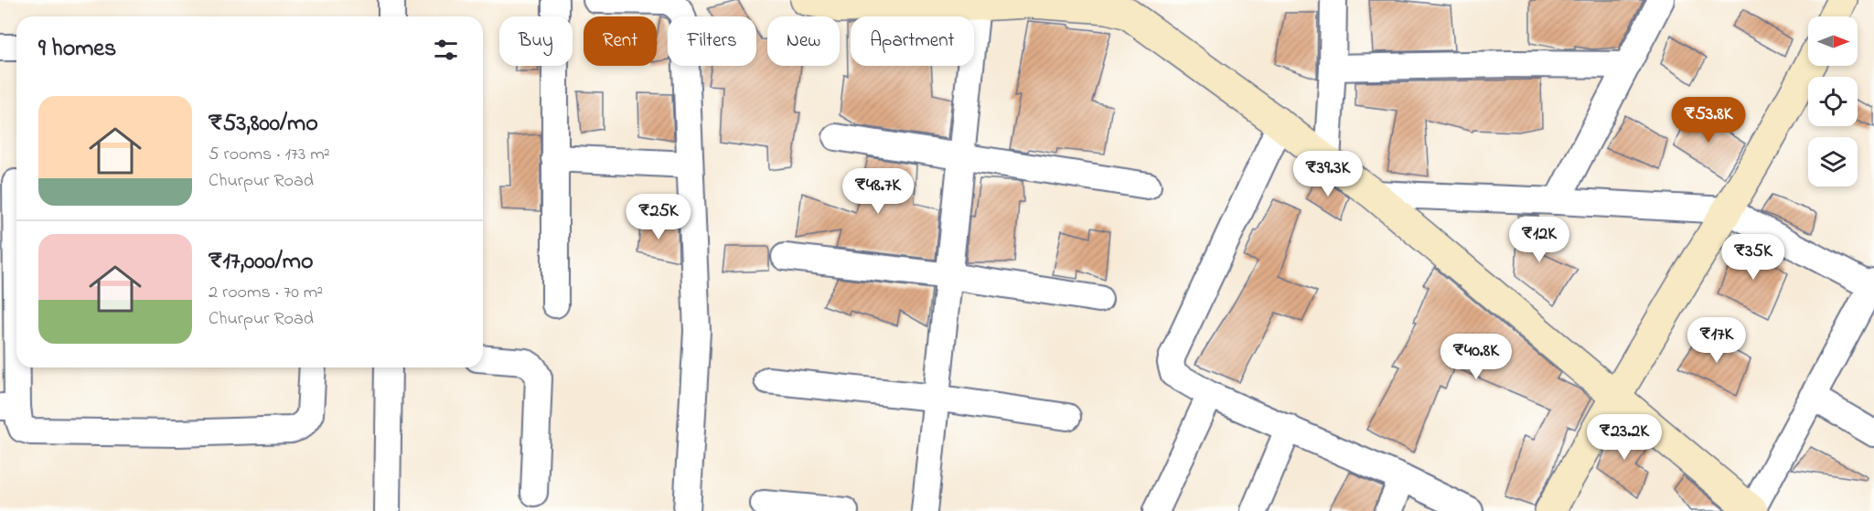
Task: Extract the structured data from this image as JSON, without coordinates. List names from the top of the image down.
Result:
{
  "north": "right",
  "page": {
    "chip": [
      "Buy",
      "Rent",
      "Filters",
      "New",
      "Apartment"
    ],
    "heading": "9 homes",
    "list": [
      {
        "name": "₹53,800/mo",
        "note": "5 rooms · 173 m² · Churpur Road"
      },
      {
        "name": "₹17,000/mo",
        "note": "2 rooms · 70 m² · Churpur Road"
      }
    ],
    "price": [
      "₹53.8K",
      "₹39.3K",
      "₹48.7K",
      "₹25K",
      "₹12K",
      "₹35K",
      "₹17K",
      "₹40.8K",
      "₹23.2K"
    ]
  }
}
